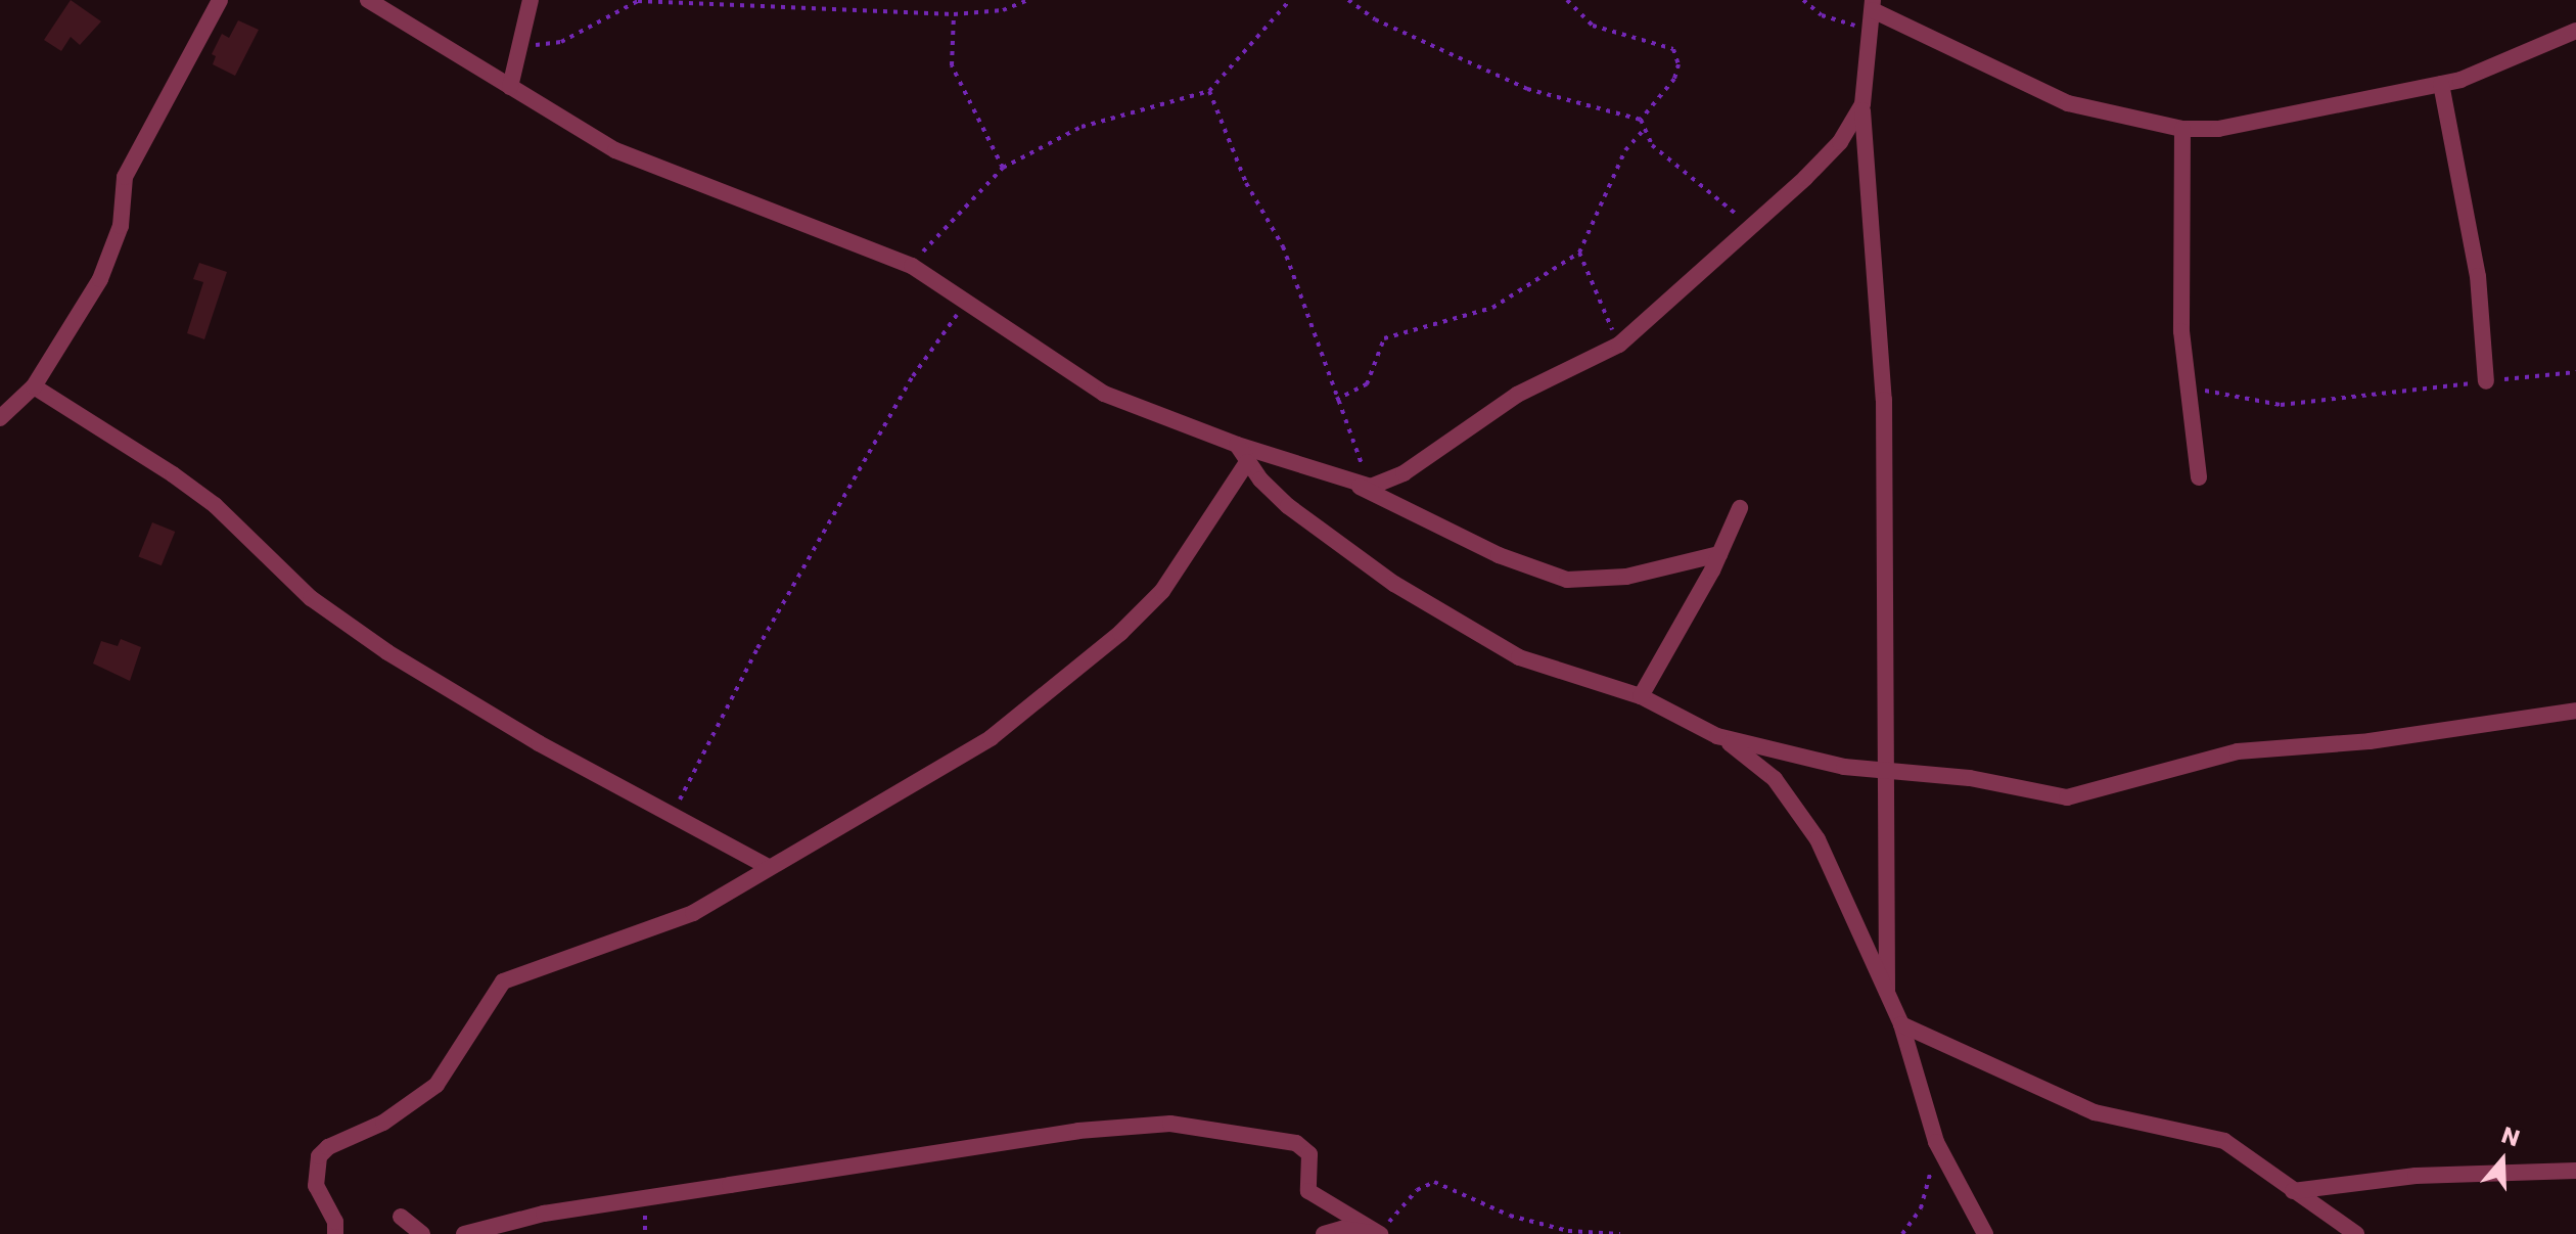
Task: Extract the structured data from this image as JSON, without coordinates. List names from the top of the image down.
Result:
{
  "north": "top"
}
